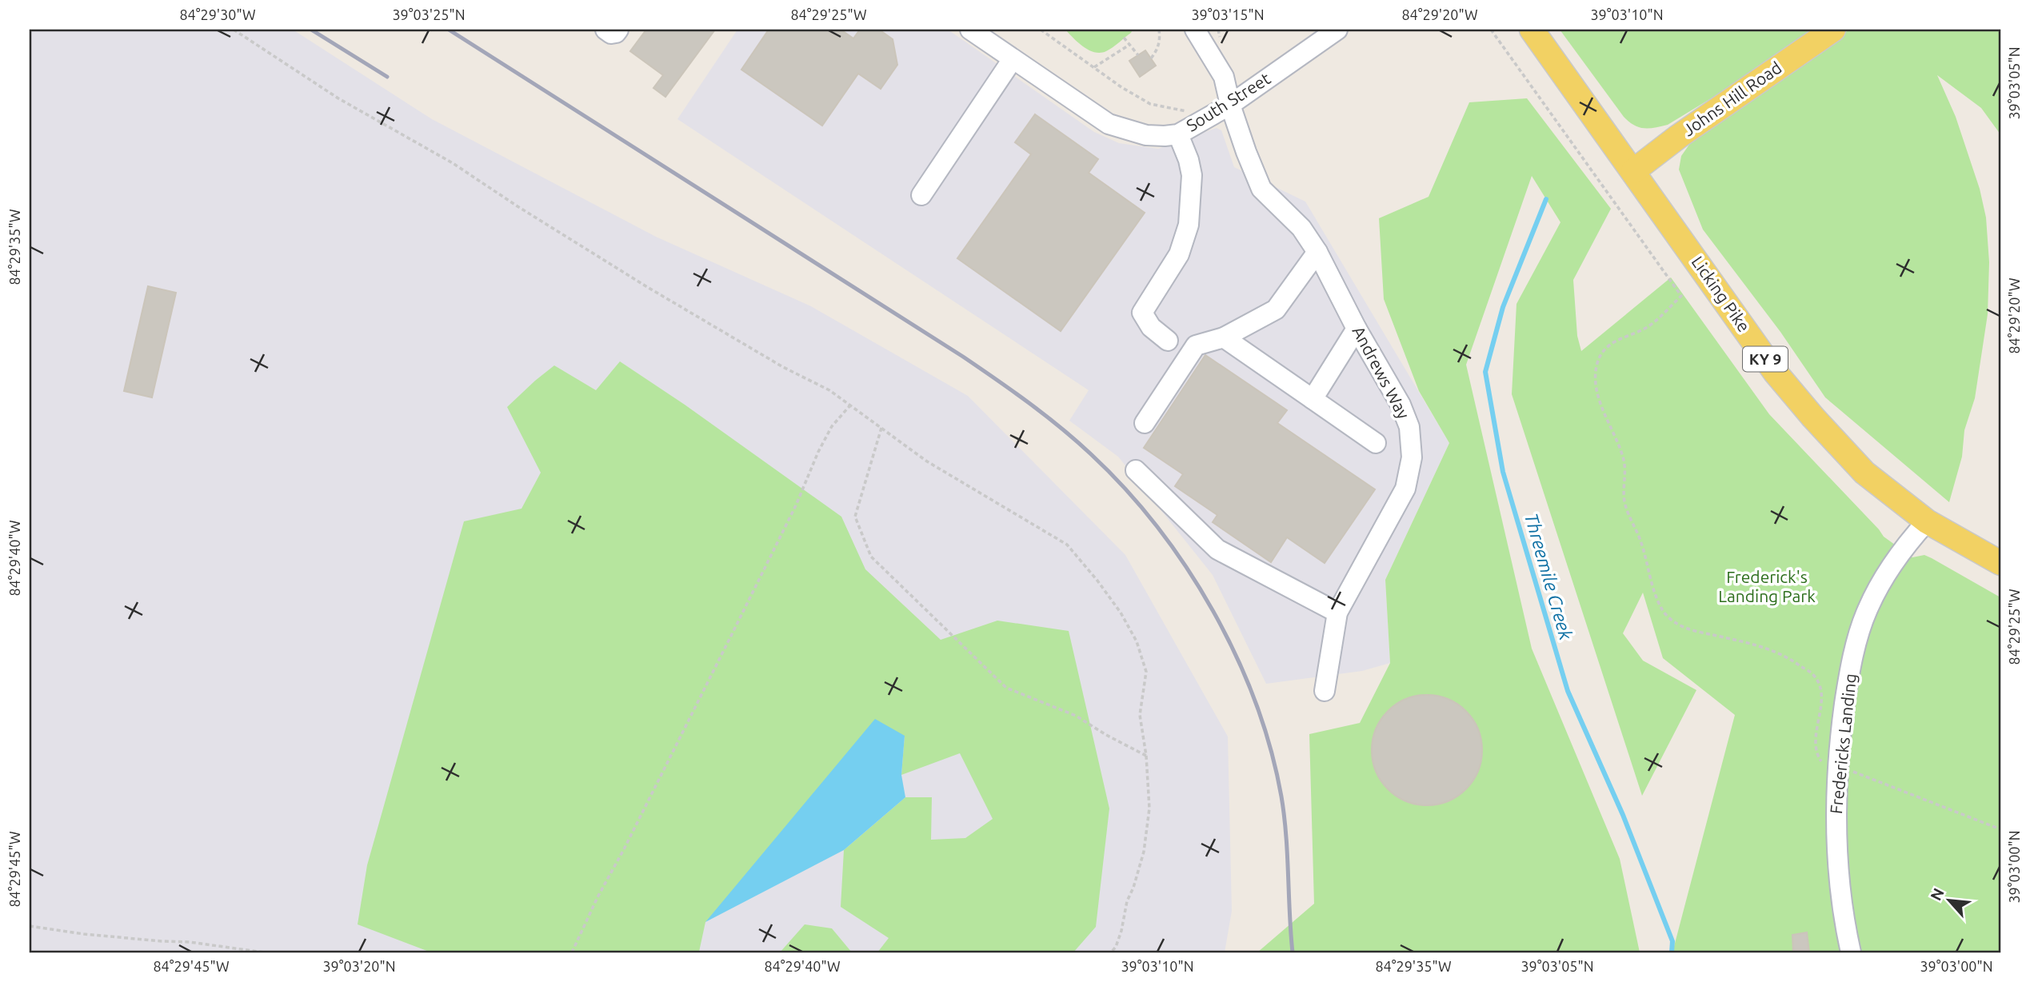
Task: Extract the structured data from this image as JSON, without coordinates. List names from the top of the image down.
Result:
{
  "streets": {
    "main road": ["Johns Hill Road", "Licking Pike", "KY 9"],
    "street": ["South Street", "Andrews Way", "Fredericks Landing"]
  },
  "crossings": [
    ["Johns Hill Road", "Licking Pike"],
    ["South Street", "Andrews Way"],
    ["Licking Pike", "Fredericks Landing"]
  ],
  "water": ["Threemile Creek"],
  "parks": ["Frederick's Landing Park"],
  "north": "top left",
  "coordinates": [
    "84°29'30\"W",
    "39°03'25\"N",
    "84°29'25\"W",
    "39°03'15\"N",
    "84°29'20\"W",
    "39°03'10\"N",
    "39°03'05\"N",
    "84°29'35\"W",
    "84°29'40\"W",
    "39°03'00\"N",
    "84°29'45\"W",
    "39°03'20\"N"
  ]
}
